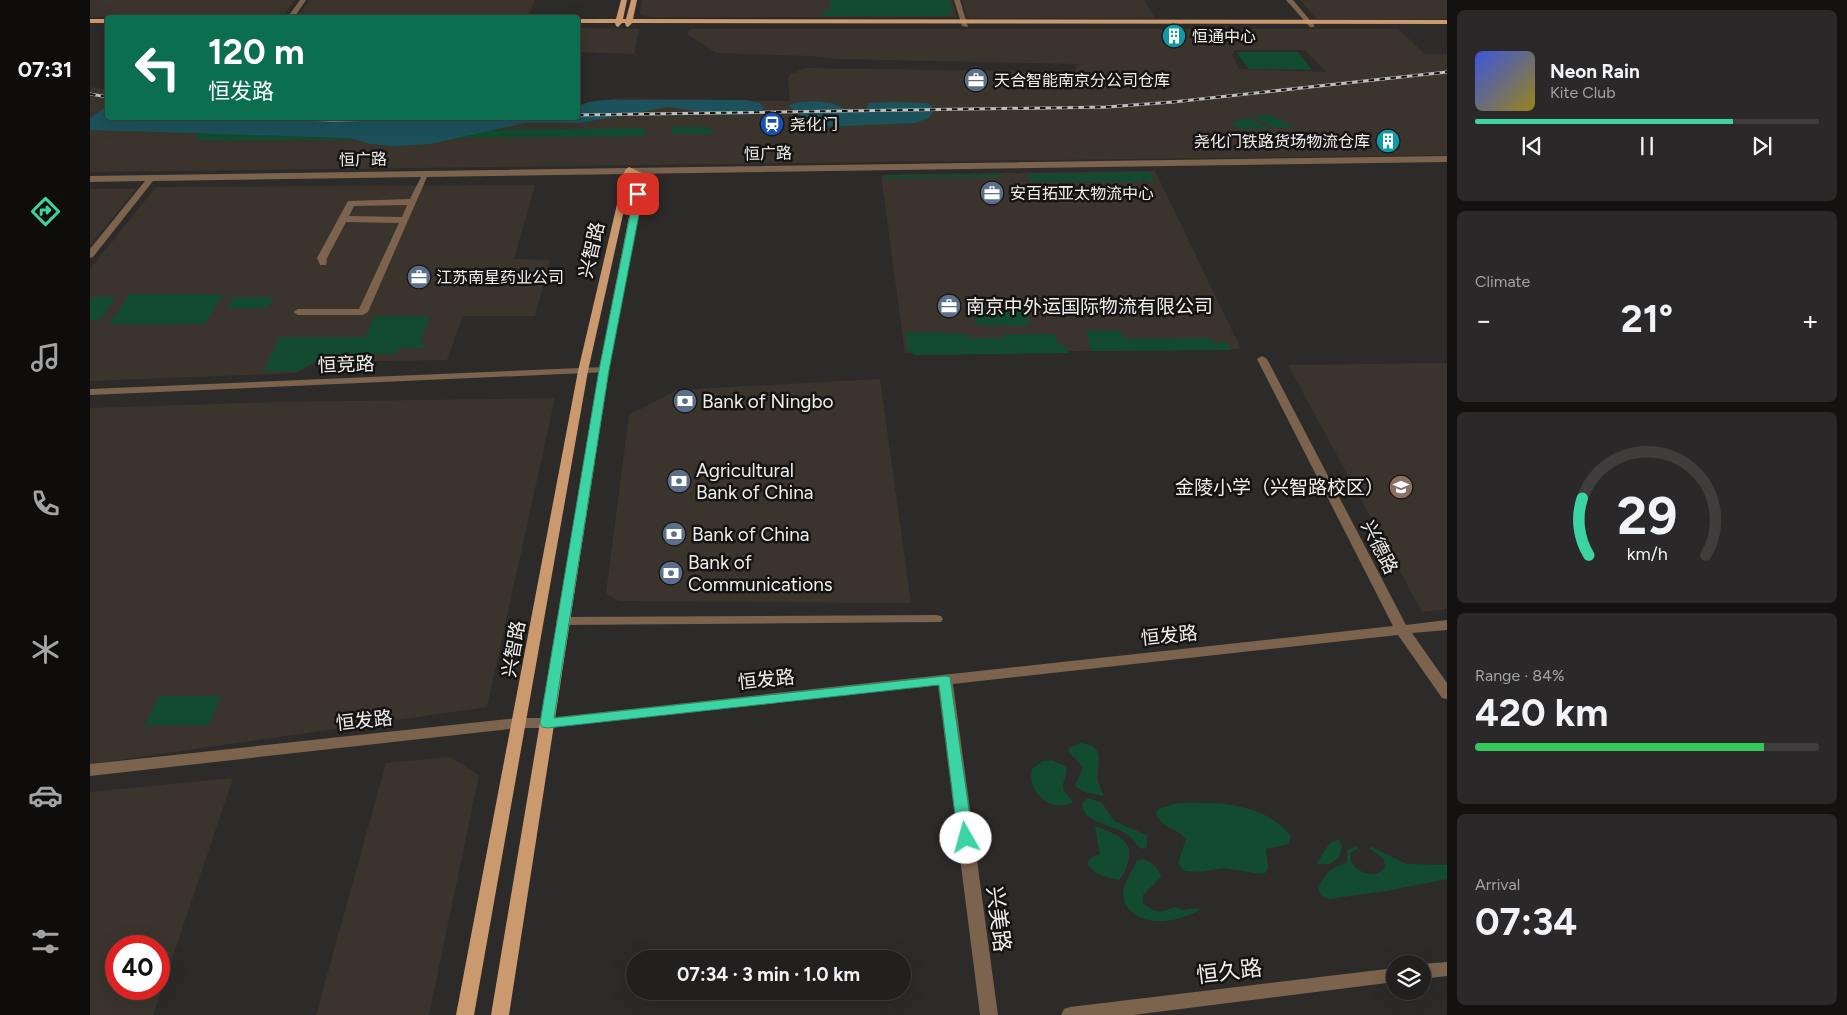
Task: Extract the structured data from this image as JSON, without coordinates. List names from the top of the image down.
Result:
{
  "streets": {
    "main road": ["兴智路"],
    "street": [
      "恒广路",
      "恒竞路",
      "兴德路",
      "恒发路",
      "兴美路",
      "恒久路"
    ]
  },
  "crossings": [
    ["恒广路", "兴智路"],
    ["兴智路", "恒竞路"],
    ["兴智路", "恒发路"],
    ["兴德路", "恒发路"],
    ["恒发路", "兴美路"]
  ],
  "places": {
    "building": ["恒通中心", "尧化门铁路货场物流仓库"],
    "office": [
      "天合智能南京分公司仓库",
      "安百拓亚太物流中心",
      "江苏南星药业公司",
      "南京中外运国际物流有限公司"
    ],
    "station": ["尧化门"],
    "bank": [
      "Bank of Ningbo",
      "Agricultural Bank of China",
      "Bank of China",
      "Bank of Communications"
    ],
    "school or university": ["金陵小学（兴智路校区）"]
  },
  "page": {
    "tabs": "07:31",
    "turn": ["120 m", "恒发路"],
    "song": ["Neon Rain", "Kite Club"],
    "tile": [
      "Climate",
      ["Range · 84%", "420 km"],
      ["Arrival", "07:34"]
    ],
    "heat": ["−", "21°", "+"],
    "limit": "40",
    "trip": "07:34 · 3 min · 1.0 km",
    "gauge": ["29", "km/h"]
  }
}
